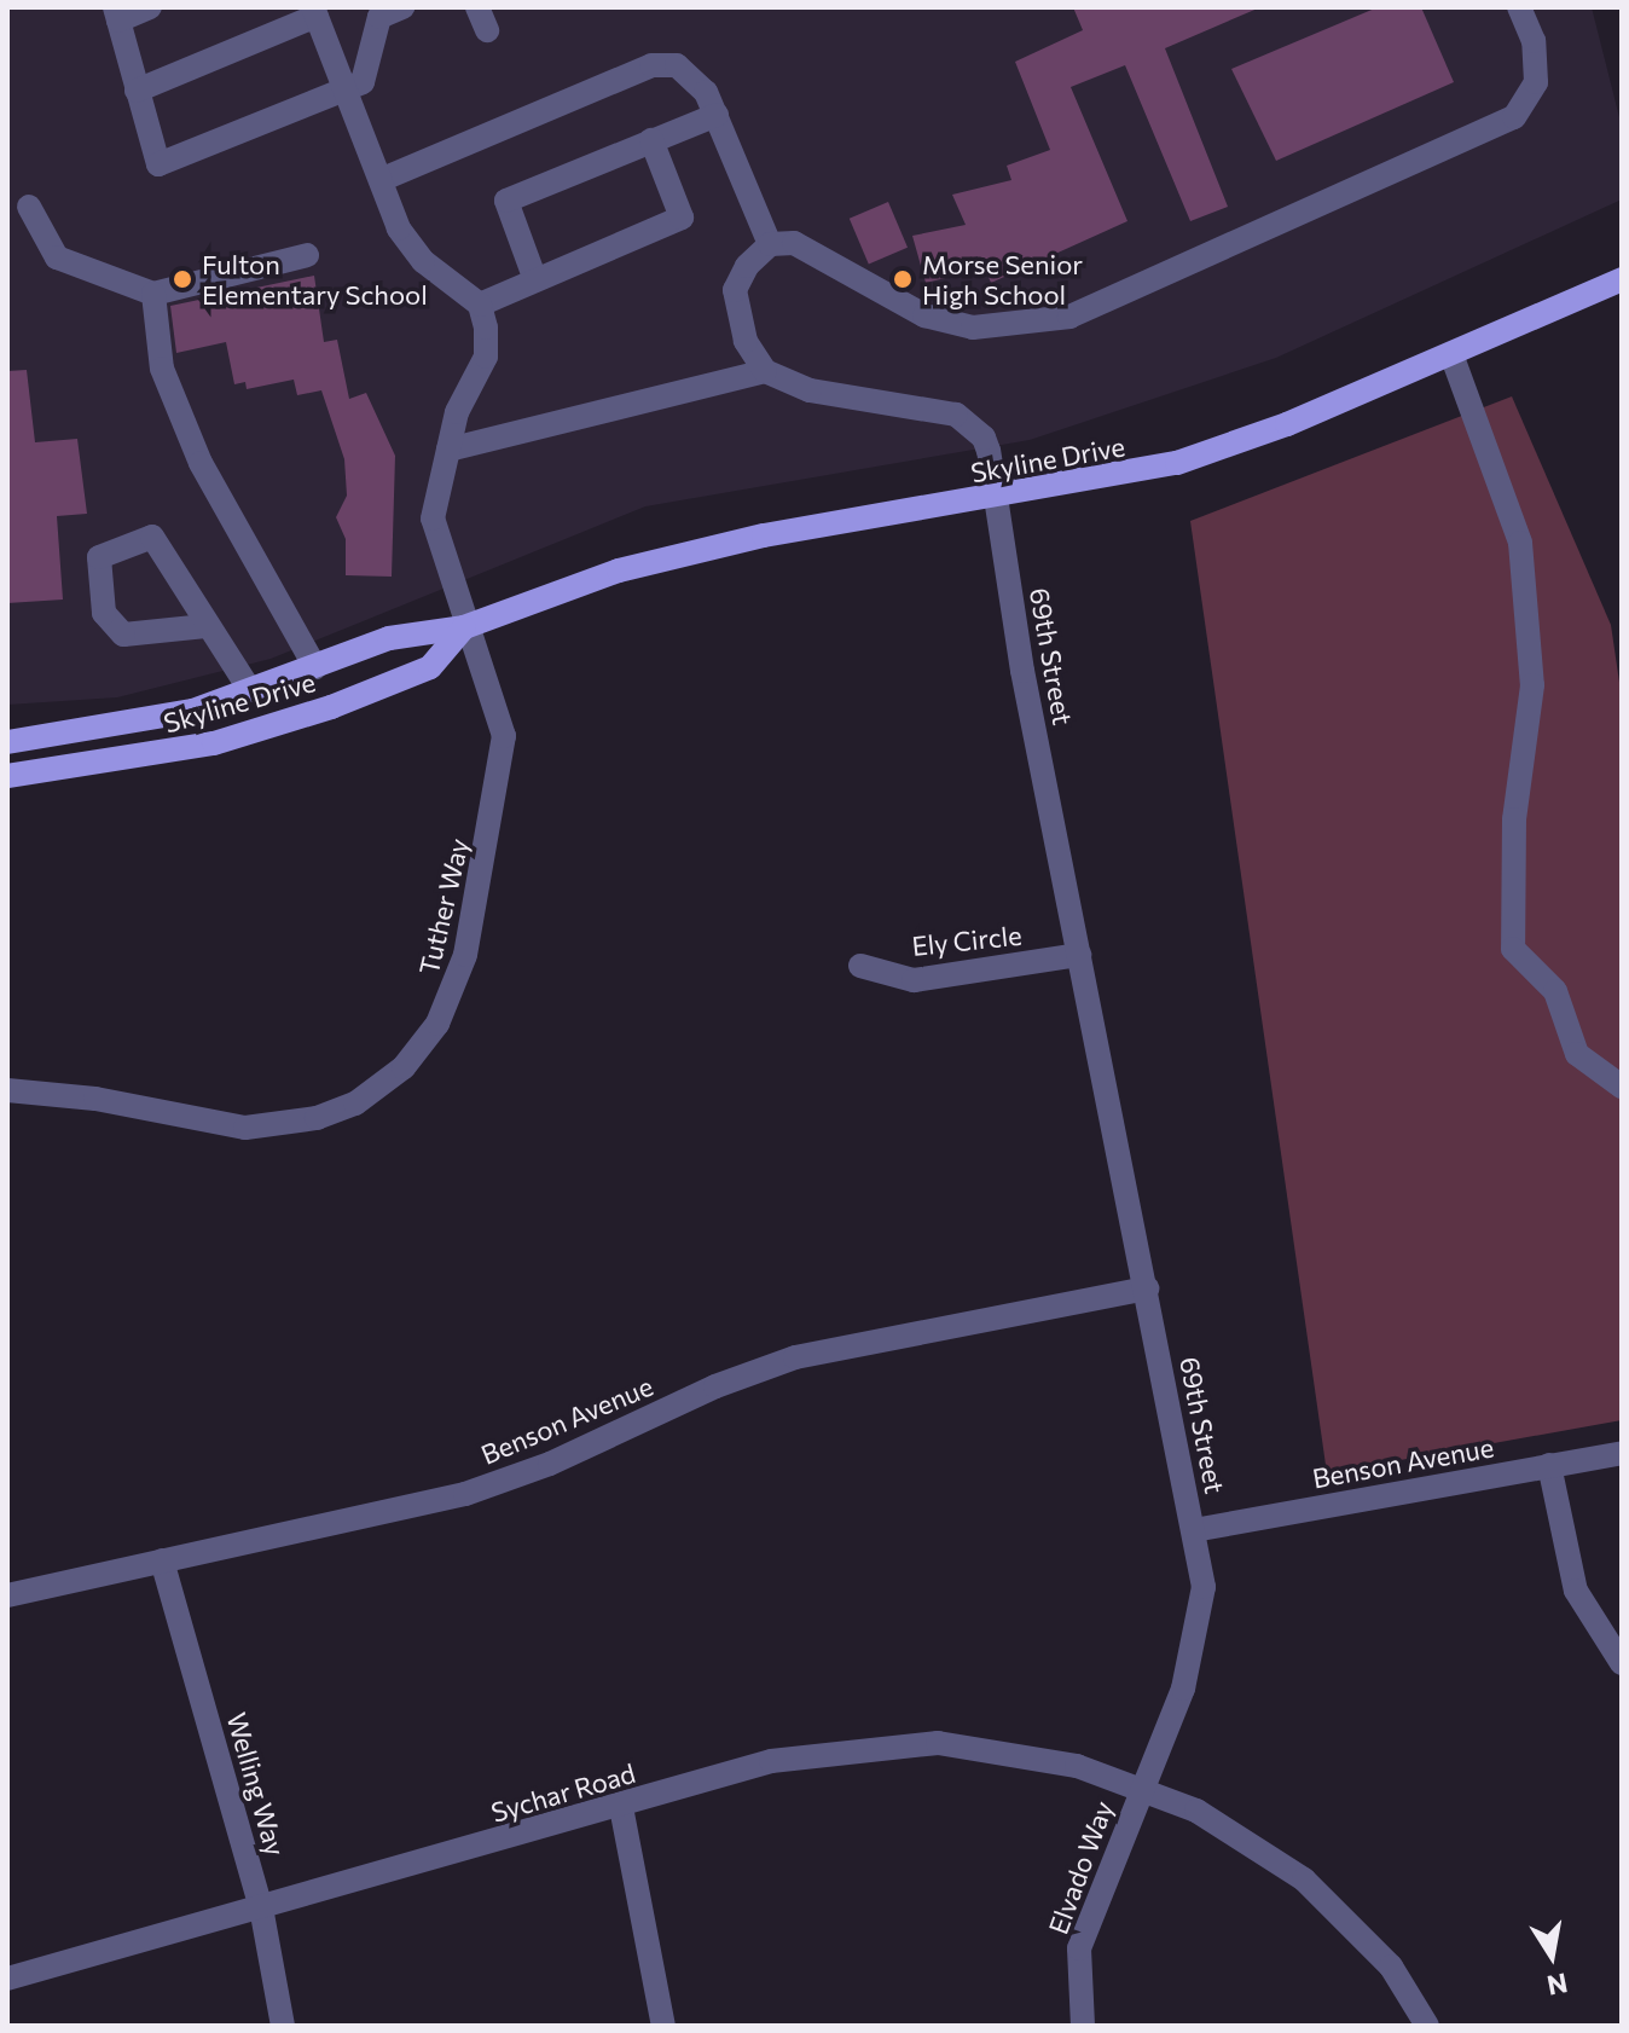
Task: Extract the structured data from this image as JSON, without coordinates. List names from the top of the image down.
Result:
{
  "streets": {
    "main road": ["Skyline Drive"],
    "street": [
      "69th Street",
      "Tuther Way",
      "Ely Circle",
      "Benson Avenue",
      "Welling Way",
      "Sychar Road",
      "Elvado Way"
    ]
  },
  "crossings": [
    ["Skyline Drive", "69th Street"],
    ["Skyline Drive", "Tuther Way"],
    ["69th Street", "Ely Circle"],
    ["69th Street", "Benson Avenue"],
    ["69th Street", "Sychar Road"],
    ["69th Street", "Elvado Way"],
    ["Benson Avenue", "Welling Way"],
    ["Welling Way", "Sychar Road"],
    ["Sychar Road", "Elvado Way"]
  ],
  "places": ["Fulton Elementary School", "Morse Senior High School"],
  "north": "bottom"
}
